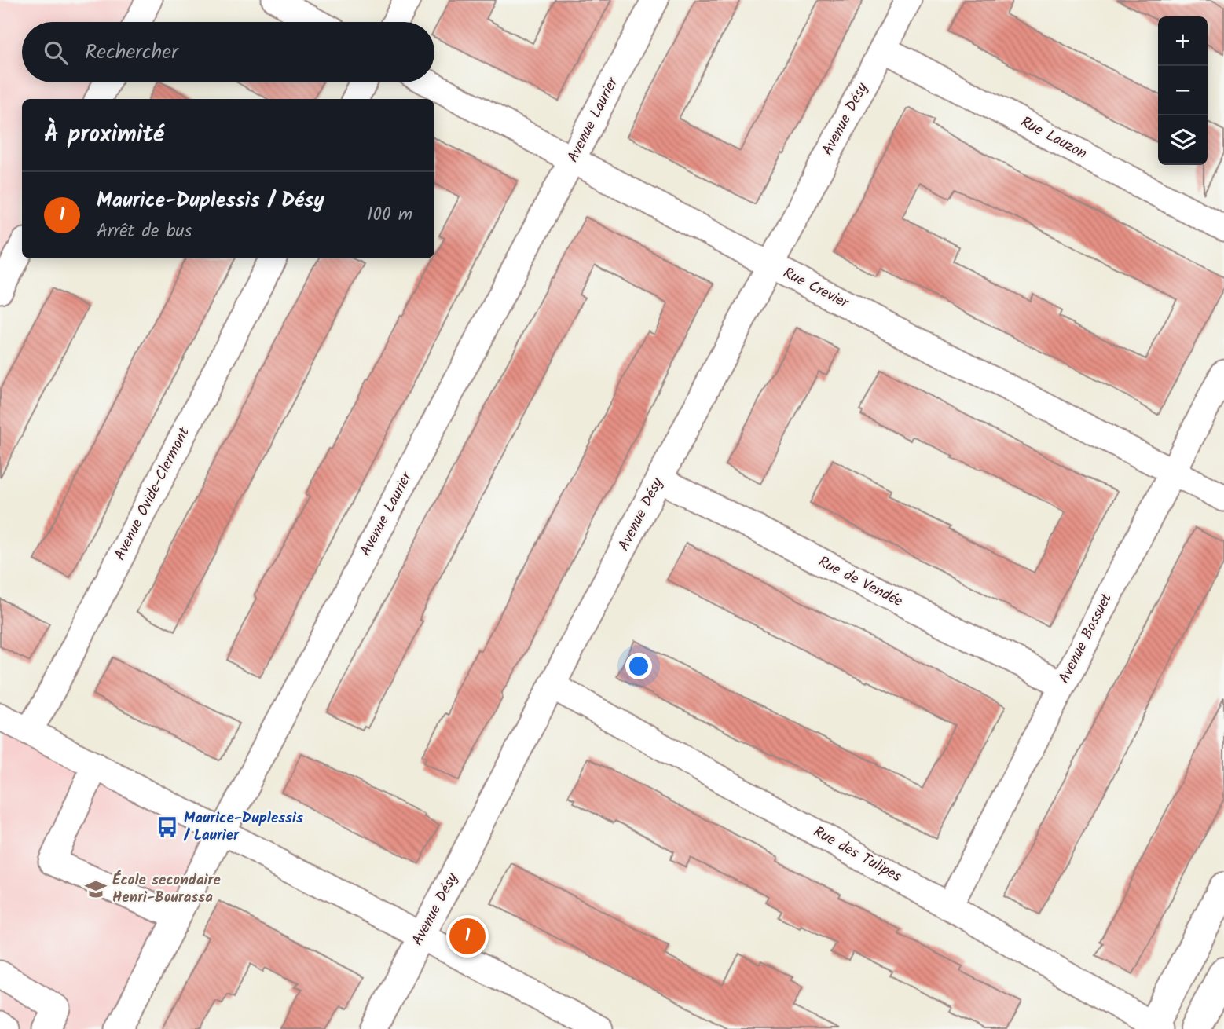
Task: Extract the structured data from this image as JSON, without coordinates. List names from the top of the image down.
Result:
{
  "streets": {
    "street": [
      "Avenue Désy",
      "Avenue Laurier",
      "Rue Lauzon",
      "Rue Crevier",
      "Avenue Ovide-Clermont",
      "Rue de Vendée",
      "Avenue Bossuet",
      "Rue des Tulipes"
    ]
  },
  "crossings": [
    ["Avenue Désy", "Rue Lauzon"],
    ["Avenue Désy", "Rue Crevier"],
    ["Avenue Désy", "Rue de Vendée"],
    ["Avenue Désy", "Rue des Tulipes"],
    ["Avenue Laurier", "Rue Crevier"],
    ["Rue Crevier", "Avenue Bossuet"],
    ["Rue de Vendée", "Avenue Bossuet"],
    ["Avenue Bossuet", "Rue des Tulipes"]
  ],
  "places": {
    "bus stop": ["Maurice-Duplessis / Laurier"],
    "school or university": ["École secondaire Henri-Bourassa"]
  },
  "page": {
    "map_buttons": ["+", "−"],
    "search": "Rechercher",
    "heading": "À proximité",
    "list": [
      {
        "mark": "1",
        "name": "Maurice-Duplessis / Désy",
        "note": "Arrêt de bus",
        "value": "100 m"
      }
    ],
    "pins": "1"
  }
}
